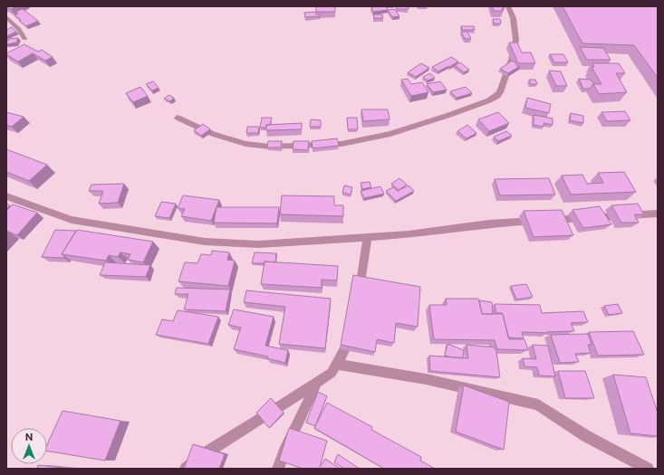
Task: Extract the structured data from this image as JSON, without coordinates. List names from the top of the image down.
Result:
{
  "north": "top"
}
